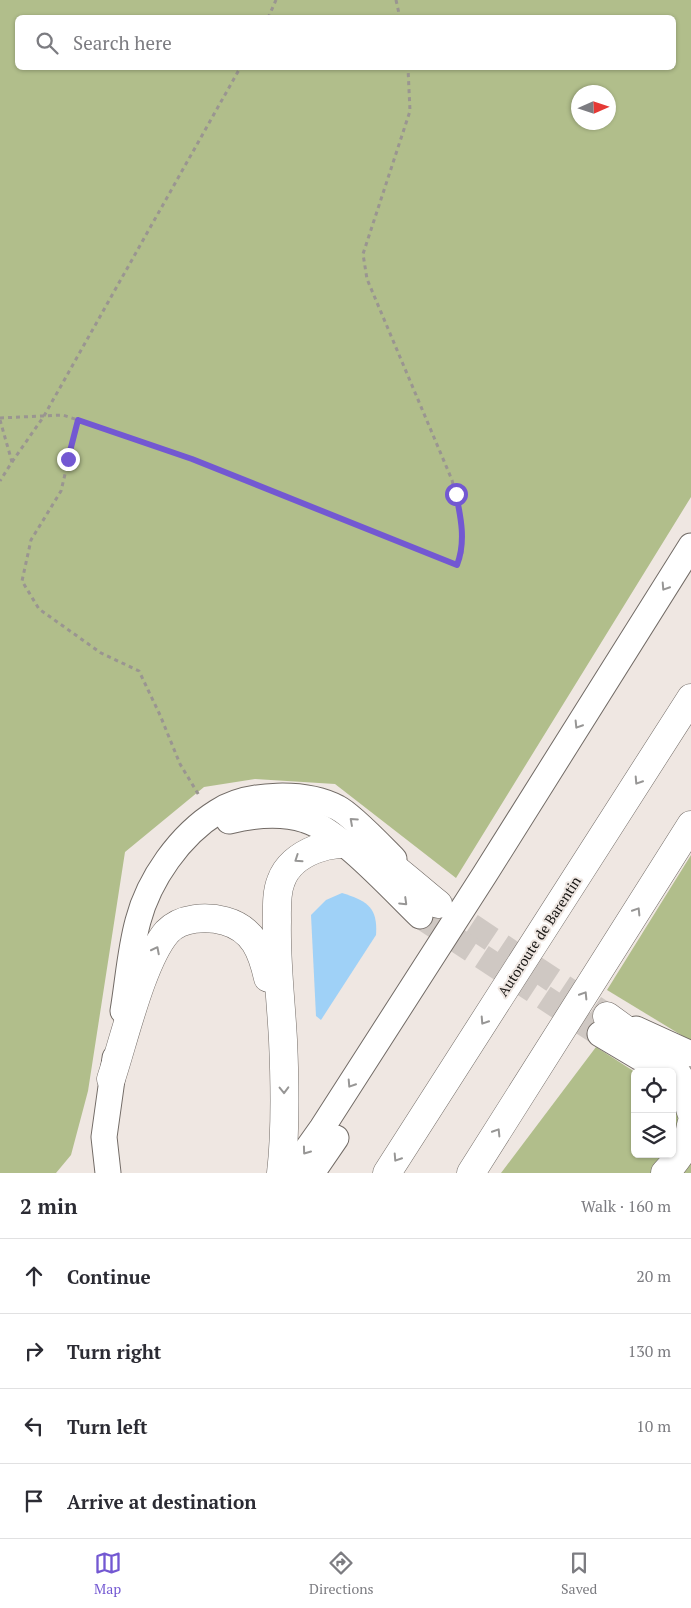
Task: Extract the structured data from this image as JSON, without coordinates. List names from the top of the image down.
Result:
{
  "streets": {
    "highway": ["Autoroute de Barentin"]
  },
  "north": "right",
  "page": {
    "search": "Search here",
    "heading": ["2 min", "Walk · 160 m"],
    "list": [
      ["Continue", "20 m"],
      ["Turn right", "130 m"],
      ["Turn left", "10 m"],
      "Arrive at destination"
    ],
    "nav": ["Map", "Directions", "Saved"]
  }
}
